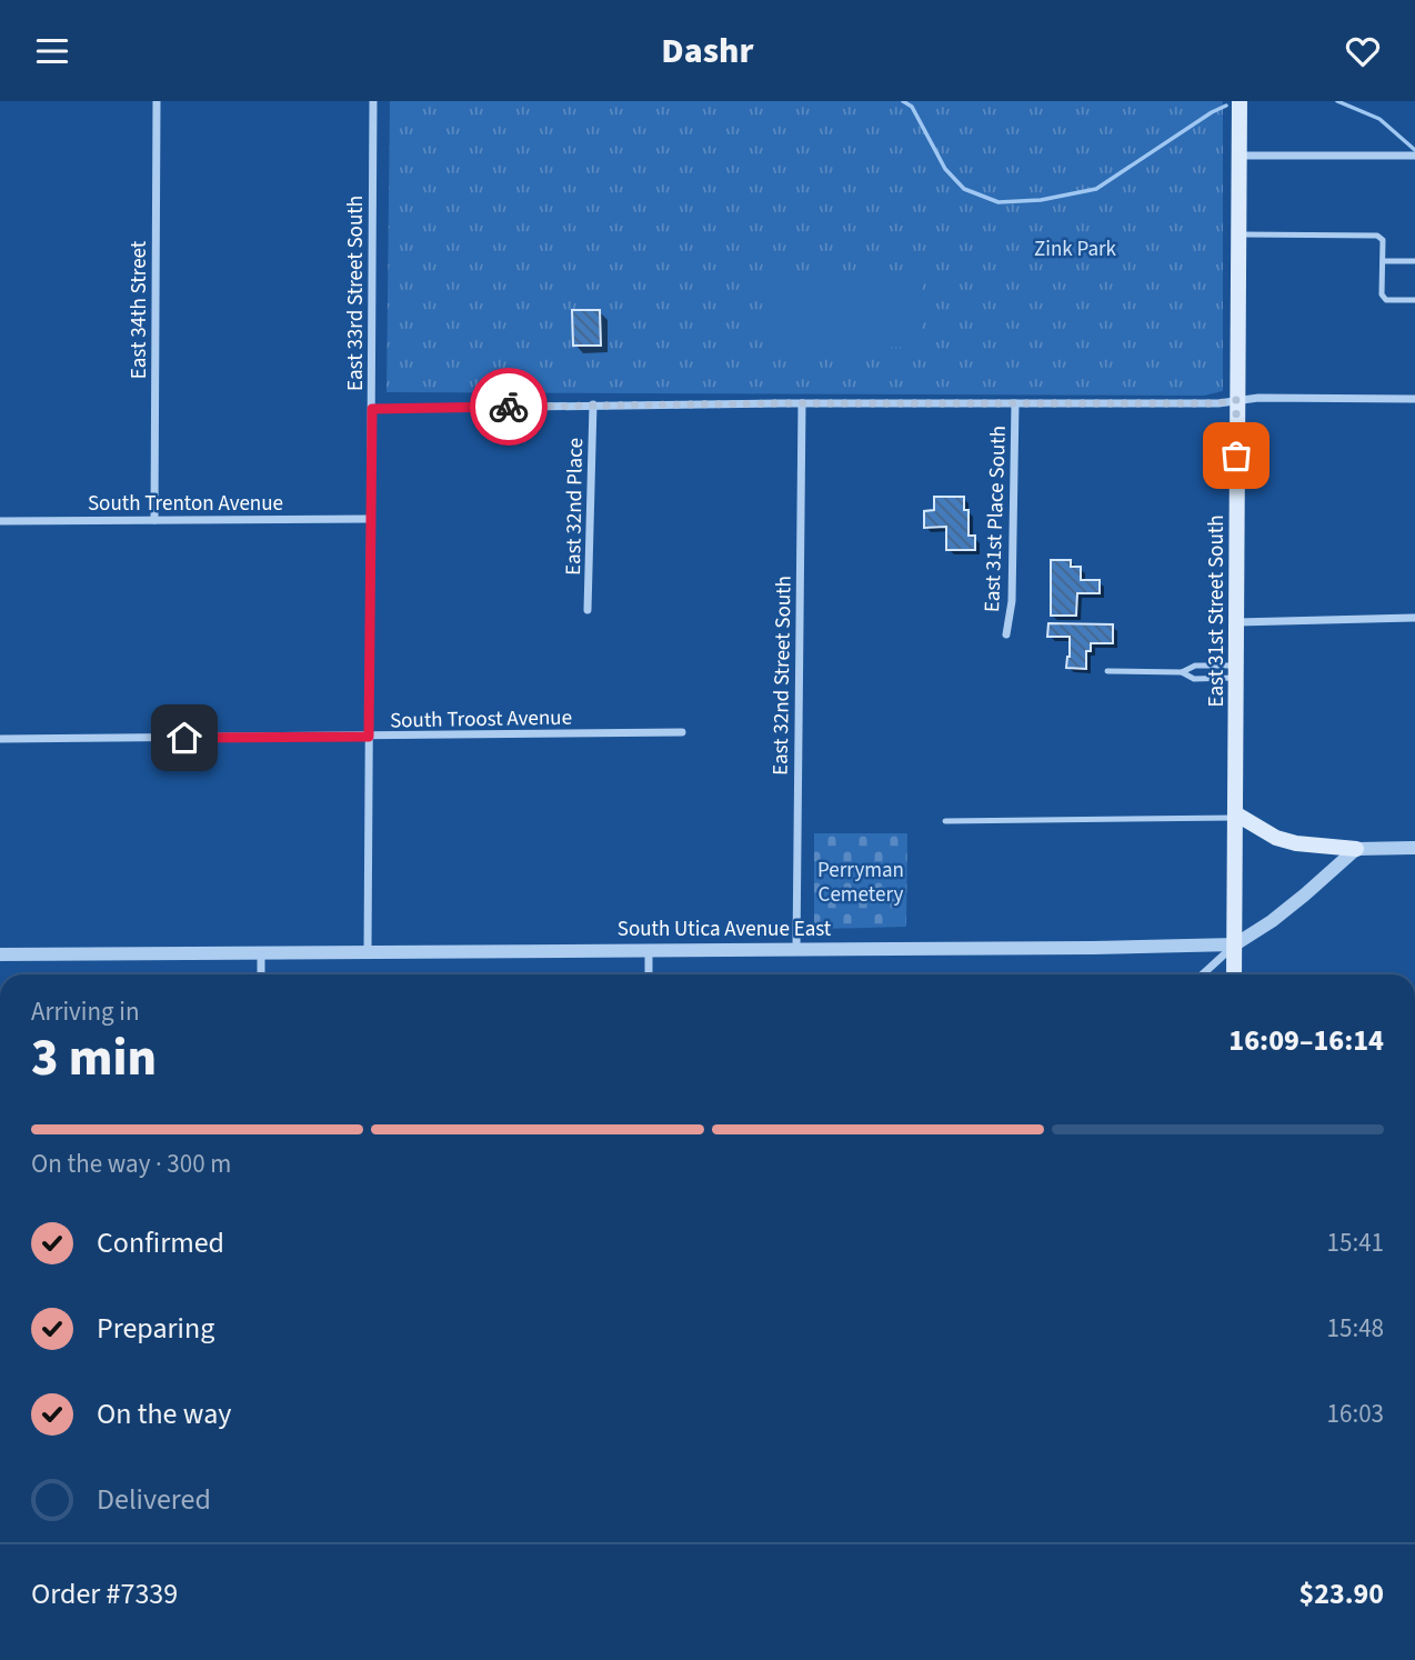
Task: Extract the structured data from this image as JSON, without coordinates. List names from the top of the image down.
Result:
{
  "streets": {
    "main road": ["East 31st Street South"],
    "street": [
      "East 33rd Street South",
      "East 34th Street",
      "South Trenton Avenue",
      "East 32nd Place",
      "East 31st Place South",
      "East 32nd Street South",
      "South Troost Avenue",
      "South Utica Avenue East"
    ]
  },
  "crossings": [
    ["East 33rd Street South", "South Trenton Avenue"],
    ["East 33rd Street South", "South Troost Avenue"],
    ["East 33rd Street South", "South Utica Avenue East"],
    ["East 34th Street", "South Trenton Avenue"],
    ["East 31st Street South", "South Utica Avenue East"],
    ["East 32nd Street South", "South Utica Avenue East"]
  ],
  "parks": ["Zink Park", "Perryman Cemetery"],
  "page": {
    "header": "Dashr",
    "heading": ["3 min", "Arriving in", "16:09–16:14"],
    "panel": ["Order #7339", "$23.90"],
    "bar": "On the way · 300 m",
    "list": [
      ["Confirmed", "15:41"],
      ["Preparing", "15:48"],
      ["On the way", "16:03"],
      "Delivered"
    ]
  }
}
